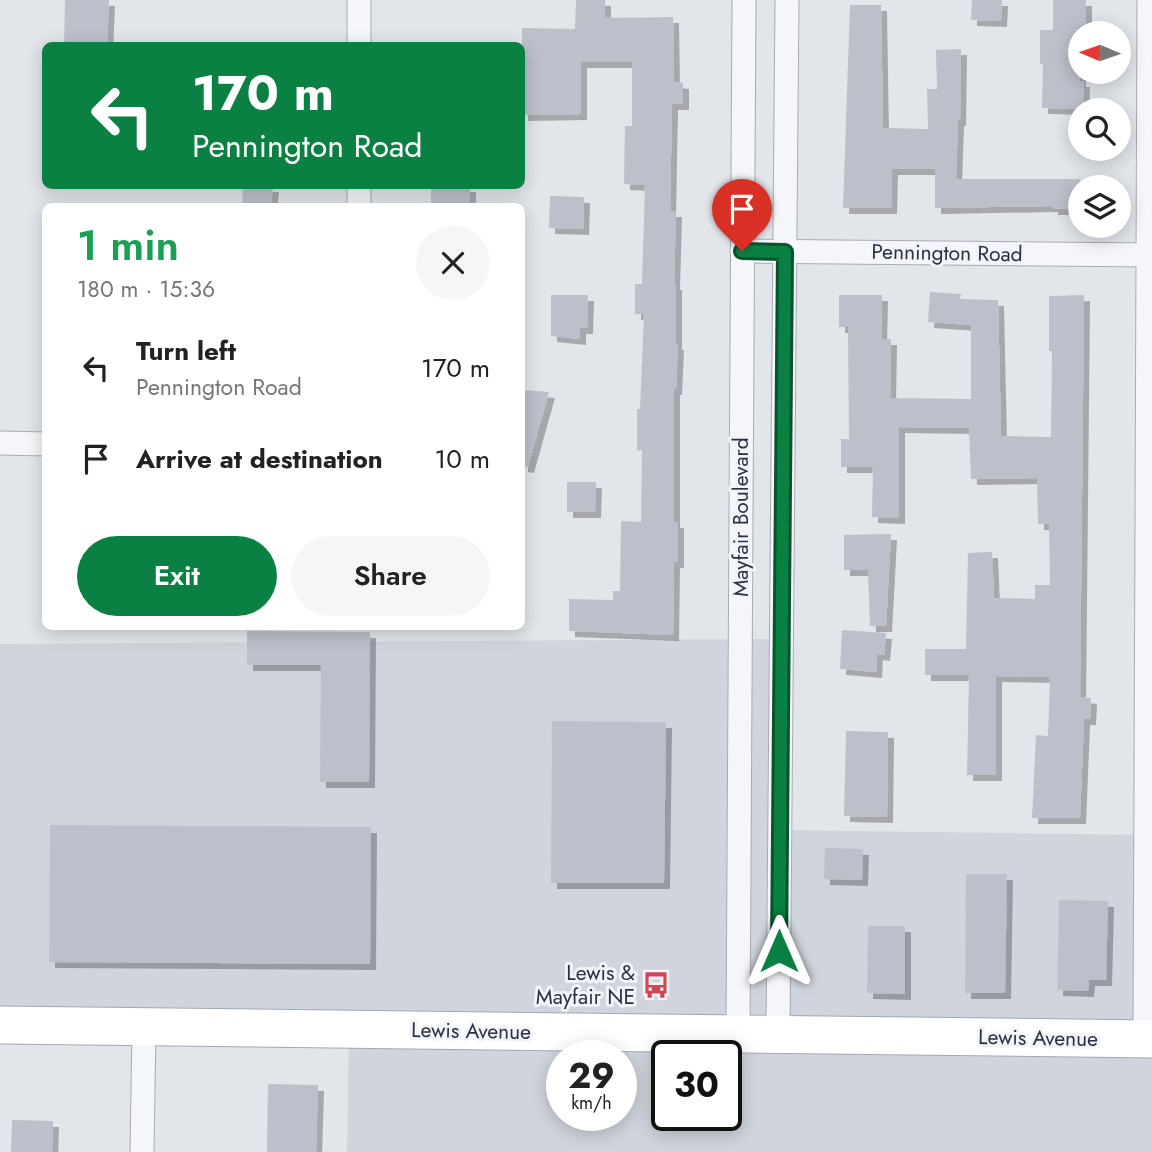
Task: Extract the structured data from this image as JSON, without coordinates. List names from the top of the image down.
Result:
{
  "streets": {
    "main road": ["Lewis Avenue"],
    "street": ["Pennington Road", "Mayfair Boulevard"]
  },
  "crossings": [
    ["Pennington Road", "Mayfair Boulevard"],
    ["Mayfair Boulevard", "Lewis Avenue"]
  ],
  "places": {
    "bus stop": ["Lewis & Mayfair NE"]
  },
  "north": "left",
  "page": {
    "turn": ["170 m", "Pennington Road"],
    "heading": ["1 min", "180 m · 15:36"],
    "list": [
      {
        "name": "Turn left",
        "note": "Pennington Road",
        "value": "170 m"
      },
      {
        "name": "Arrive at destination",
        "value": "10 m"
      }
    ],
    "buttons": ["Exit", "Share"],
    "speed": "29 km/h",
    "limit": "30"
  }
}
